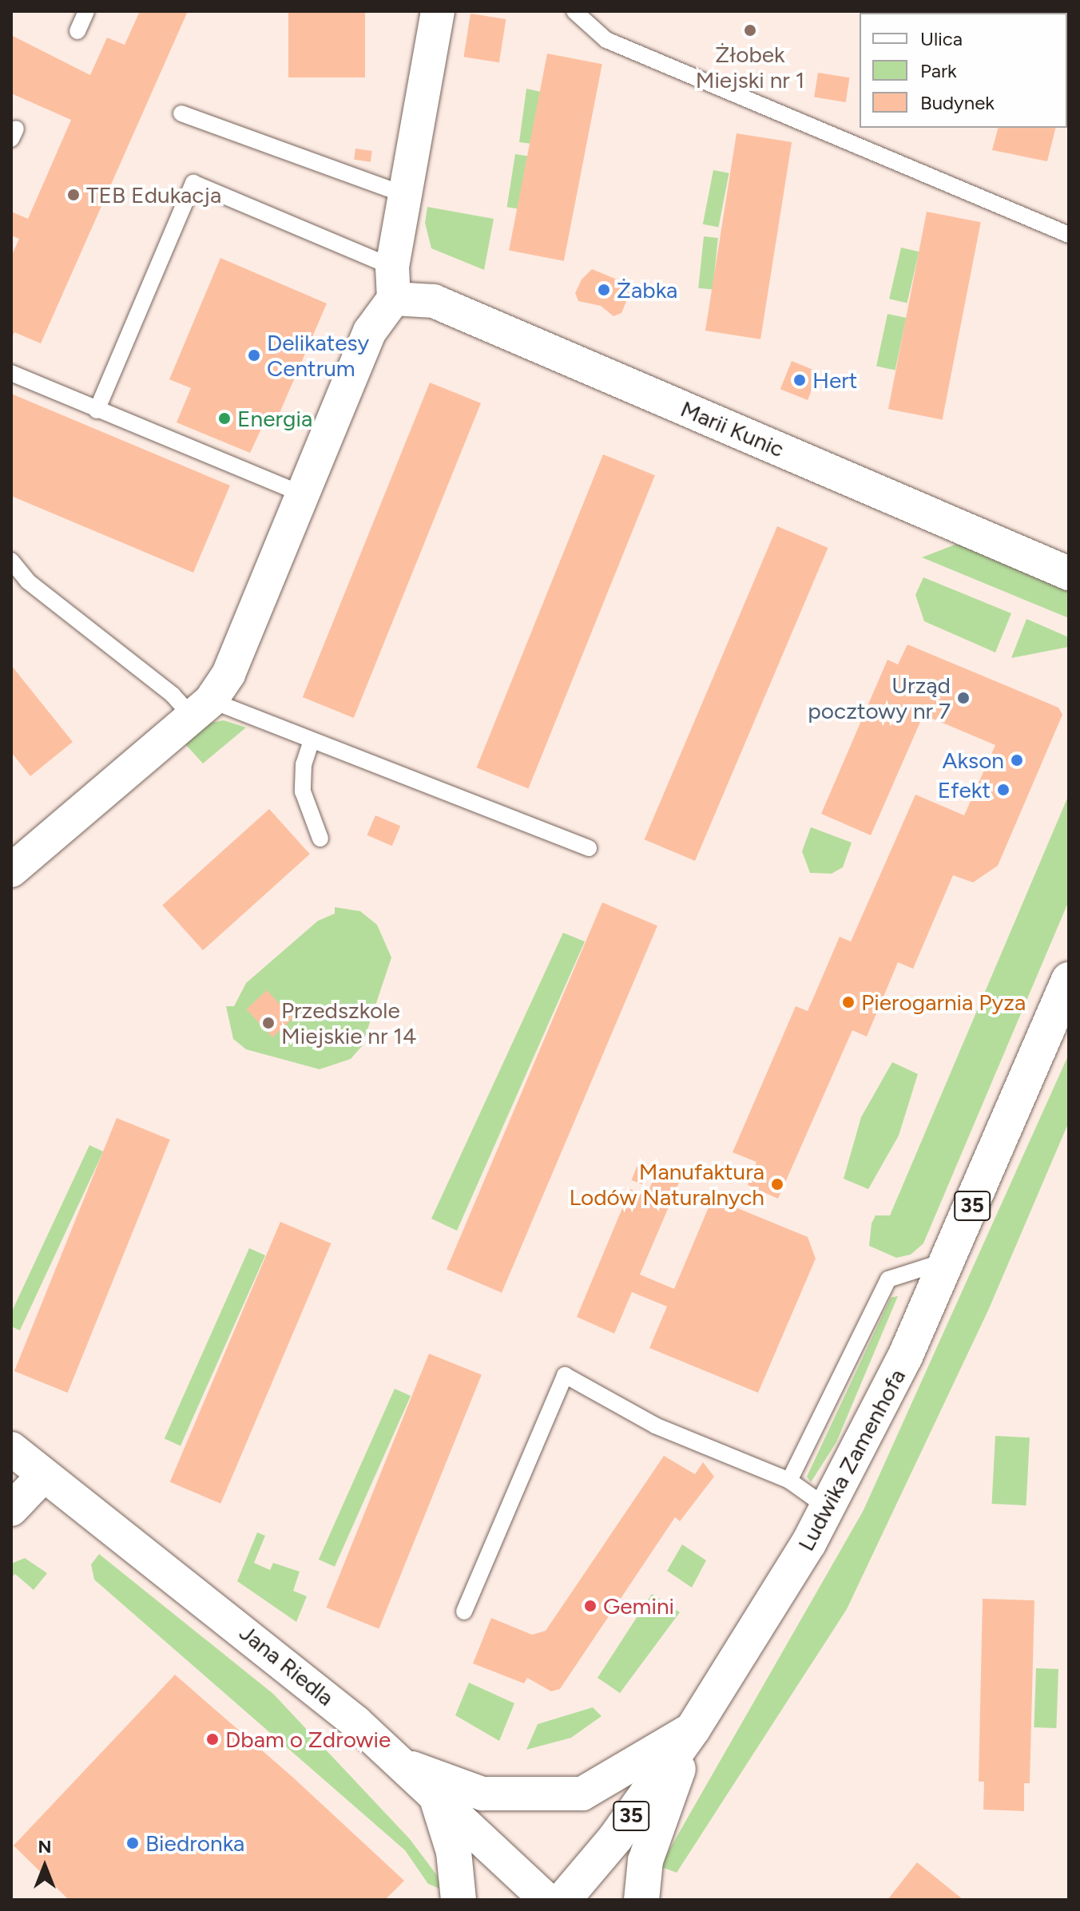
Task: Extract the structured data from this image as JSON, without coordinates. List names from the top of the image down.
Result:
{
  "streets": {
    "main road": ["35", "Ludwika Zamenhofa"],
    "street": ["Marii Kunic", "Jana Riedla"]
  },
  "places": [
    "Żłobek Miejski nr 1",
    "TEB Edukacja",
    "Żabka",
    "Delikatesy Centrum",
    "Hert",
    "Energia",
    "Urząd pocztowy nr 7",
    "Akson",
    "Efekt",
    "Pierogarnia Pyza",
    "Przedszkole Miejskie nr 14",
    "Manufaktura Lodów Naturalnych",
    "Gemini",
    "Dbam o Zdrowie",
    "Biedronka"
  ],
  "legend": ["Ulica", "Park", "Budynek"],
  "north": "top"
}
